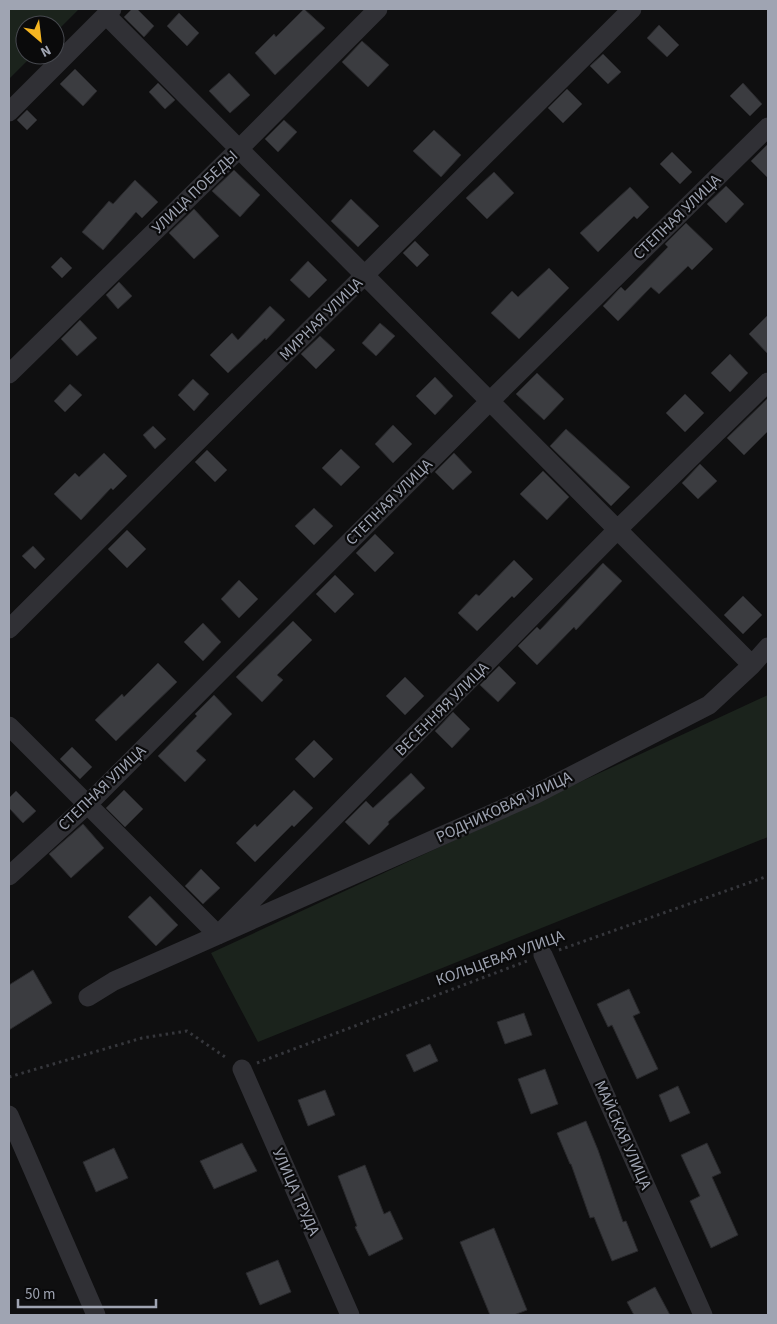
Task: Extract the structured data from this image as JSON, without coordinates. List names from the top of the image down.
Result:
{
  "streets": {
    "street": [
      "УЛИЦА ПОБЕДЫ",
      "СТЕПНАЯ УЛИЦА",
      "МИРНАЯ УЛИЦА",
      "ВЕСЕННЯЯ УЛИЦА",
      "РОДНИКОВАЯ УЛИЦА",
      "МАЙСКАЯ УЛИЦА",
      "УЛИЦА ТРУДА"
    ],
    "path": ["КОЛЬЦЕВАЯ УЛИЦА"]
  },
  "crossings": [
    ["ВЕСЕННЯЯ УЛИЦА", "РОДНИКОВАЯ УЛИЦА"],
    ["КОЛЬЦЕВАЯ УЛИЦА", "МАЙСКАЯ УЛИЦА"],
    ["КОЛЬЦЕВАЯ УЛИЦА", "УЛИЦА ТРУДА"]
  ],
  "scale_bar": "50 m",
  "north": "bottom right"
}
